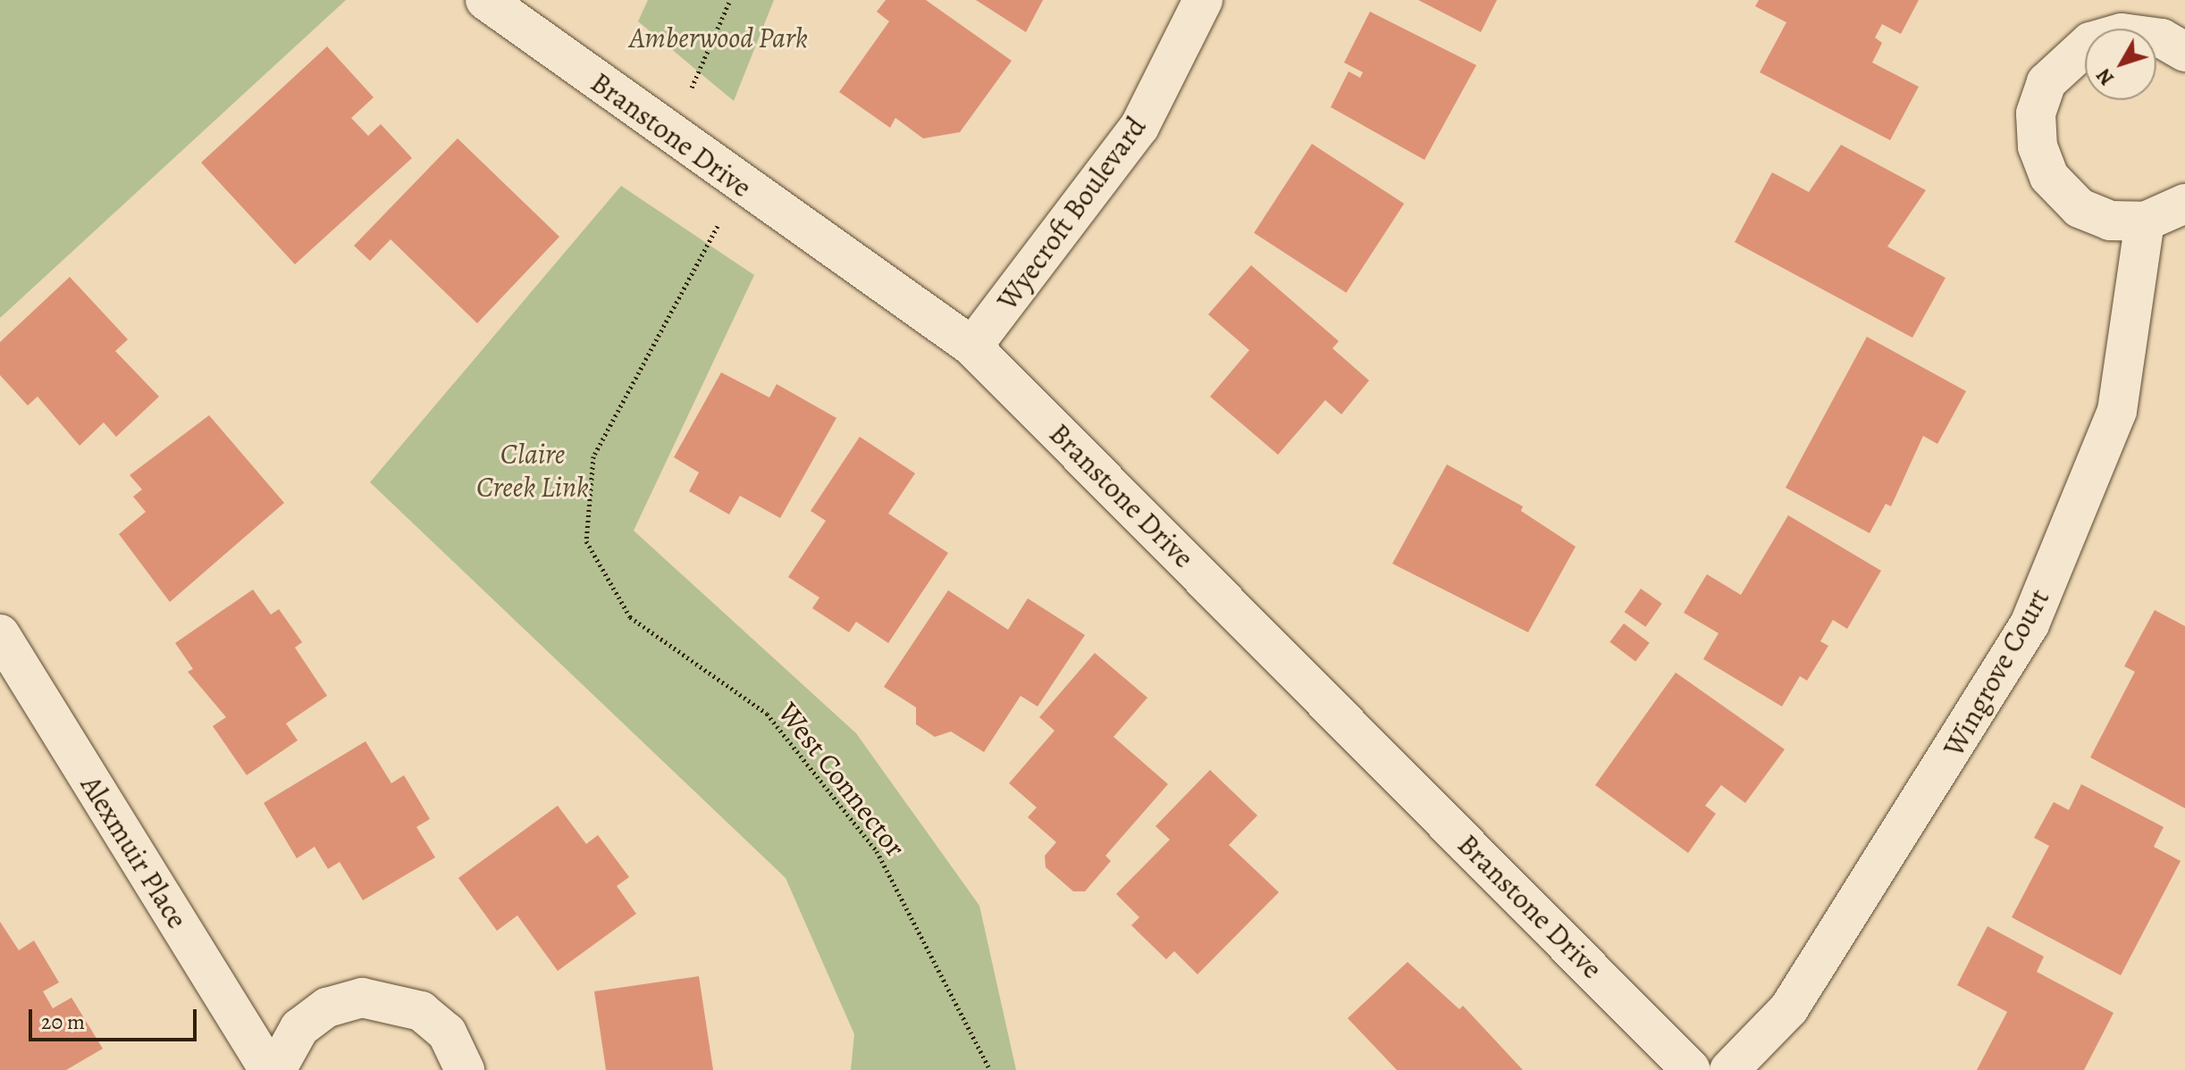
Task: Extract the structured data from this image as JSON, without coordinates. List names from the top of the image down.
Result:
{
  "streets": {
    "street": [
      "Branstone Drive",
      "Wyecroft Boulevard",
      "Wingrove Court",
      "Alexmuir Place"
    ],
    "path": ["West Connector"]
  },
  "crossings": [
    ["Branstone Drive", "Wyecroft Boulevard"]
  ],
  "parks": ["Amberwood Park", "Claire Creek Link"],
  "scale_bar": "20 m",
  "north": "bottom left"
}
